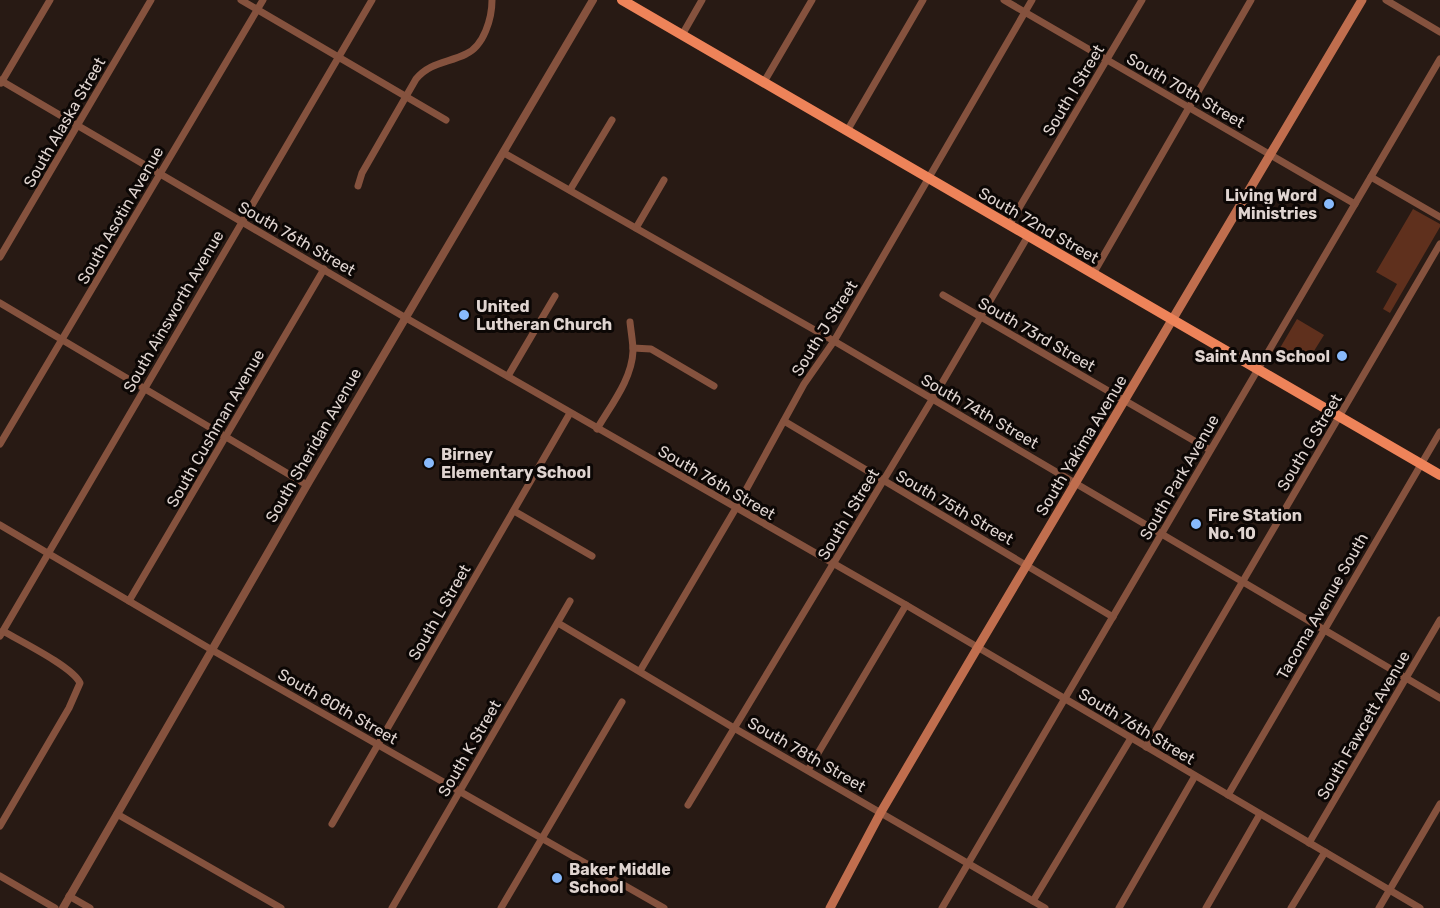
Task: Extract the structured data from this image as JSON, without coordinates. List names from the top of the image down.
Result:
{
  "streets": {
    "main road": ["South 72nd Street", "South Yakima Avenue"],
    "street": [
      "South I Street",
      "South 70th Street",
      "South Alaska Street",
      "South Asotin Avenue",
      "South 76th Street",
      "South Ainsworth Avenue",
      "South J Street",
      "South 73rd Street",
      "South 74th Street",
      "South Cushman Avenue",
      "South G Street",
      "South Sheridan Avenue",
      "South Park Avenue",
      "South 75th Street",
      "Tacoma Avenue South",
      "South L Street",
      "South 80th Street",
      "South Fawcett Avenue",
      "South K Street",
      "South 78th Street"
    ]
  },
  "crossings": [
    ["South I Street", "South 70th Street"],
    ["South I Street", "South 72nd Street"],
    ["South I Street", "South 76th Street"],
    ["South I Street", "South 73rd Street"],
    ["South I Street", "South 74th Street"],
    ["South I Street", "South 75th Street"],
    ["South I Street", "South 78th Street"],
    ["South 70th Street", "South J Street"],
    ["South 70th Street", "South Yakima Avenue"],
    ["South 70th Street", "South Park Avenue"],
    ["South Alaska Street", "South 76th Street"],
    ["South Asotin Avenue", "South 76th Street"],
    ["South 72nd Street", "South J Street"],
    ["South 72nd Street", "South G Street"],
    ["South 72nd Street", "South Yakima Avenue"],
    ["South 72nd Street", "South Park Avenue"],
    ["South 72nd Street", "Tacoma Avenue South"],
    ["South 76th Street", "South Ainsworth Avenue"],
    ["South 76th Street", "South J Street"],
    ["South 76th Street", "South Cushman Avenue"],
    ["South 76th Street", "South G Street"],
    ["South 76th Street", "South Sheridan Avenue"],
    ["South 76th Street", "South Yakima Avenue"],
    ["South 76th Street", "South Park Avenue"],
    ["South 76th Street", "Tacoma Avenue South"],
    ["South 76th Street", "South L Street"],
    ["South 76th Street", "South Fawcett Avenue"],
    ["South Ainsworth Avenue", "South 80th Street"],
    ["South J Street", "South 74th Street"],
    ["South J Street", "South 75th Street"],
    ["South J Street", "South 78th Street"],
    ["South 73rd Street", "South Yakima Avenue"],
    ["South 73rd Street", "South Park Avenue"],
    ["South 74th Street", "South G Street"],
    ["South 74th Street", "South Sheridan Avenue"],
    ["South 74th Street", "South Yakima Avenue"],
    ["South 74th Street", "South Park Avenue"],
    ["South 74th Street", "Tacoma Avenue South"],
    ["South 74th Street", "South Fawcett Avenue"],
    ["South Cushman Avenue", "South 80th Street"],
    ["South Sheridan Avenue", "South 80th Street"],
    ["South Yakima Avenue", "South 75th Street"],
    ["South Yakima Avenue", "South 78th Street"],
    ["South Park Avenue", "South 75th Street"],
    ["South Park Avenue", "South 78th Street"],
    ["South L Street", "South 80th Street"],
    ["South 80th Street", "South K Street"],
    ["South K Street", "South 78th Street"]
  ],
  "places": [
    "Living Word Ministries",
    "United Lutheran Church",
    "Saint Ann School",
    "Birney Elementary School",
    "Fire Station No. 10",
    "Baker Middle School"
  ]
}
